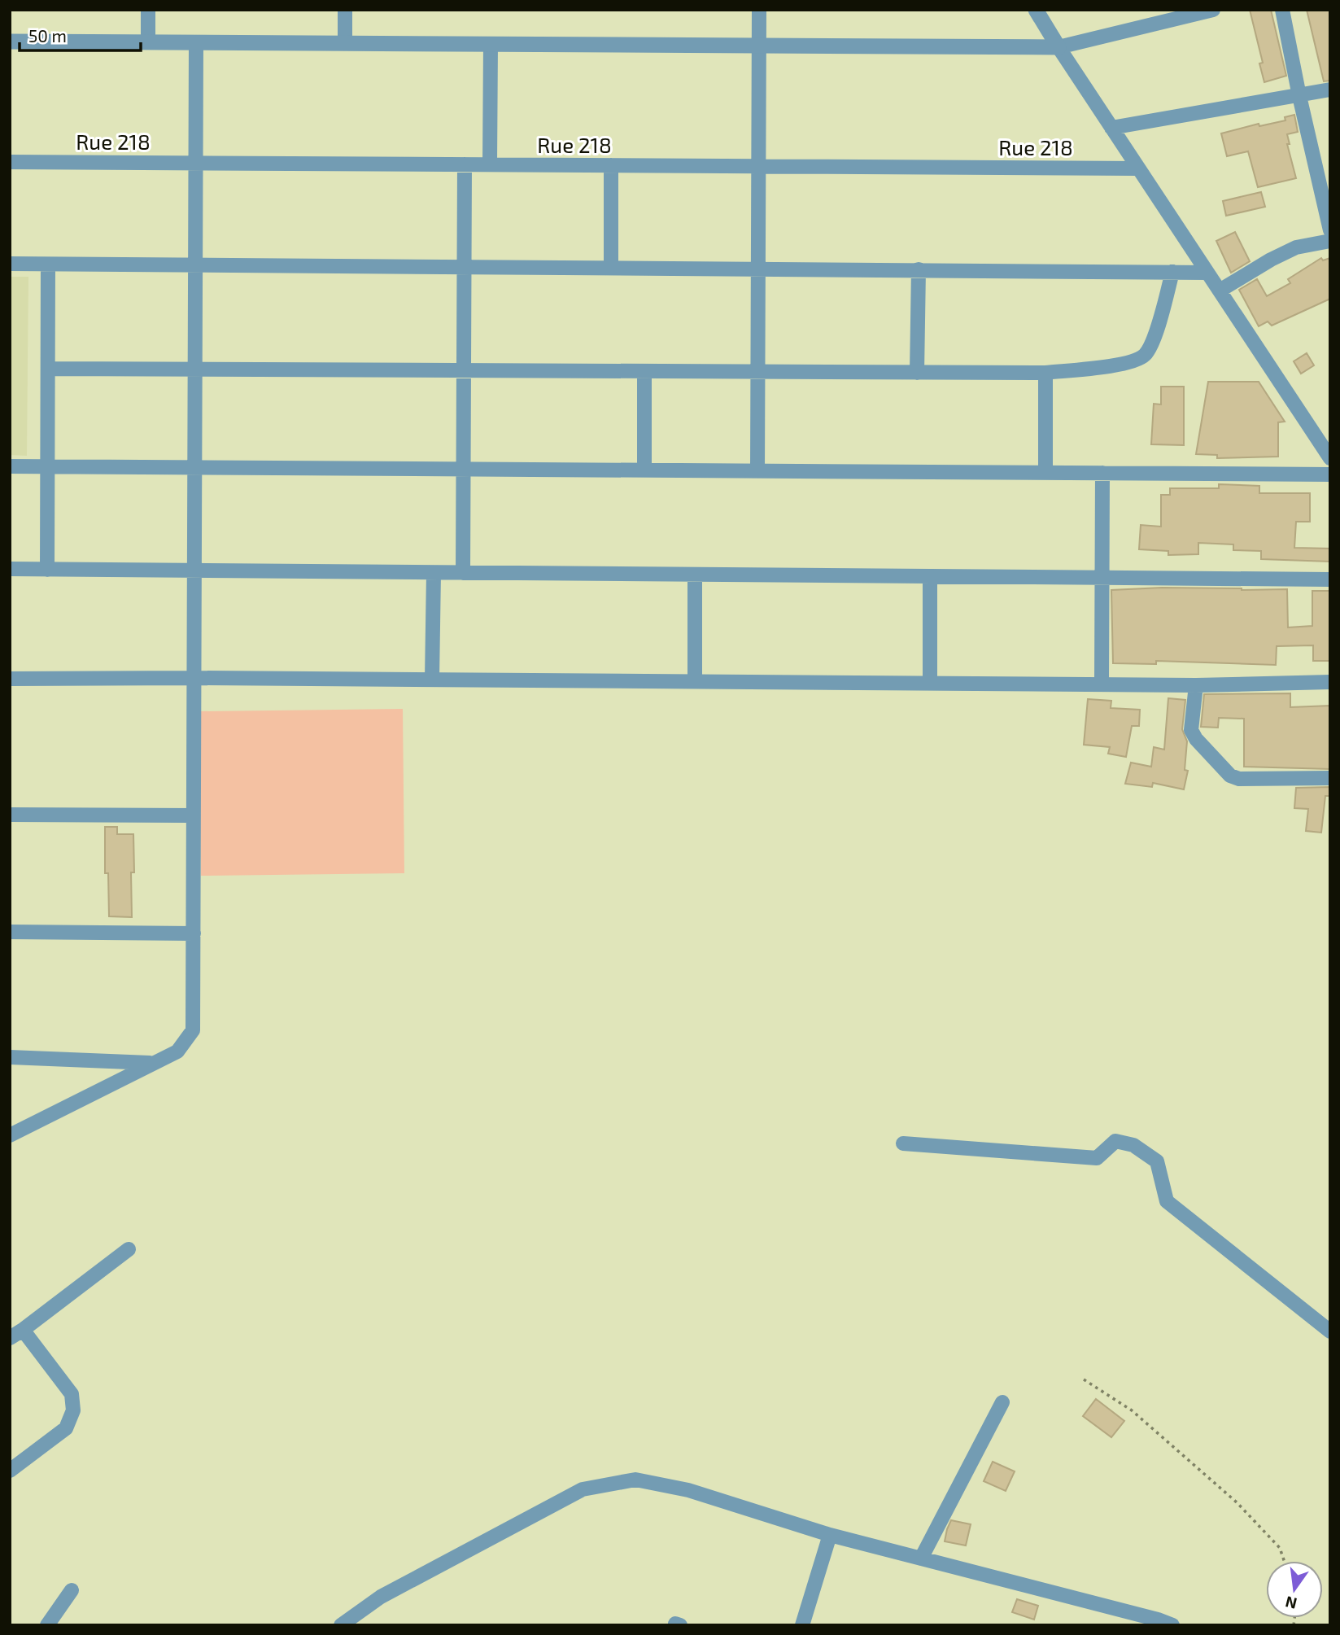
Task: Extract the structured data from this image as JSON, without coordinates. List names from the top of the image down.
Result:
{
  "streets": {
    "street": ["Rue 218"]
  },
  "scale_bar": "50 m",
  "north": "bottom"
}
